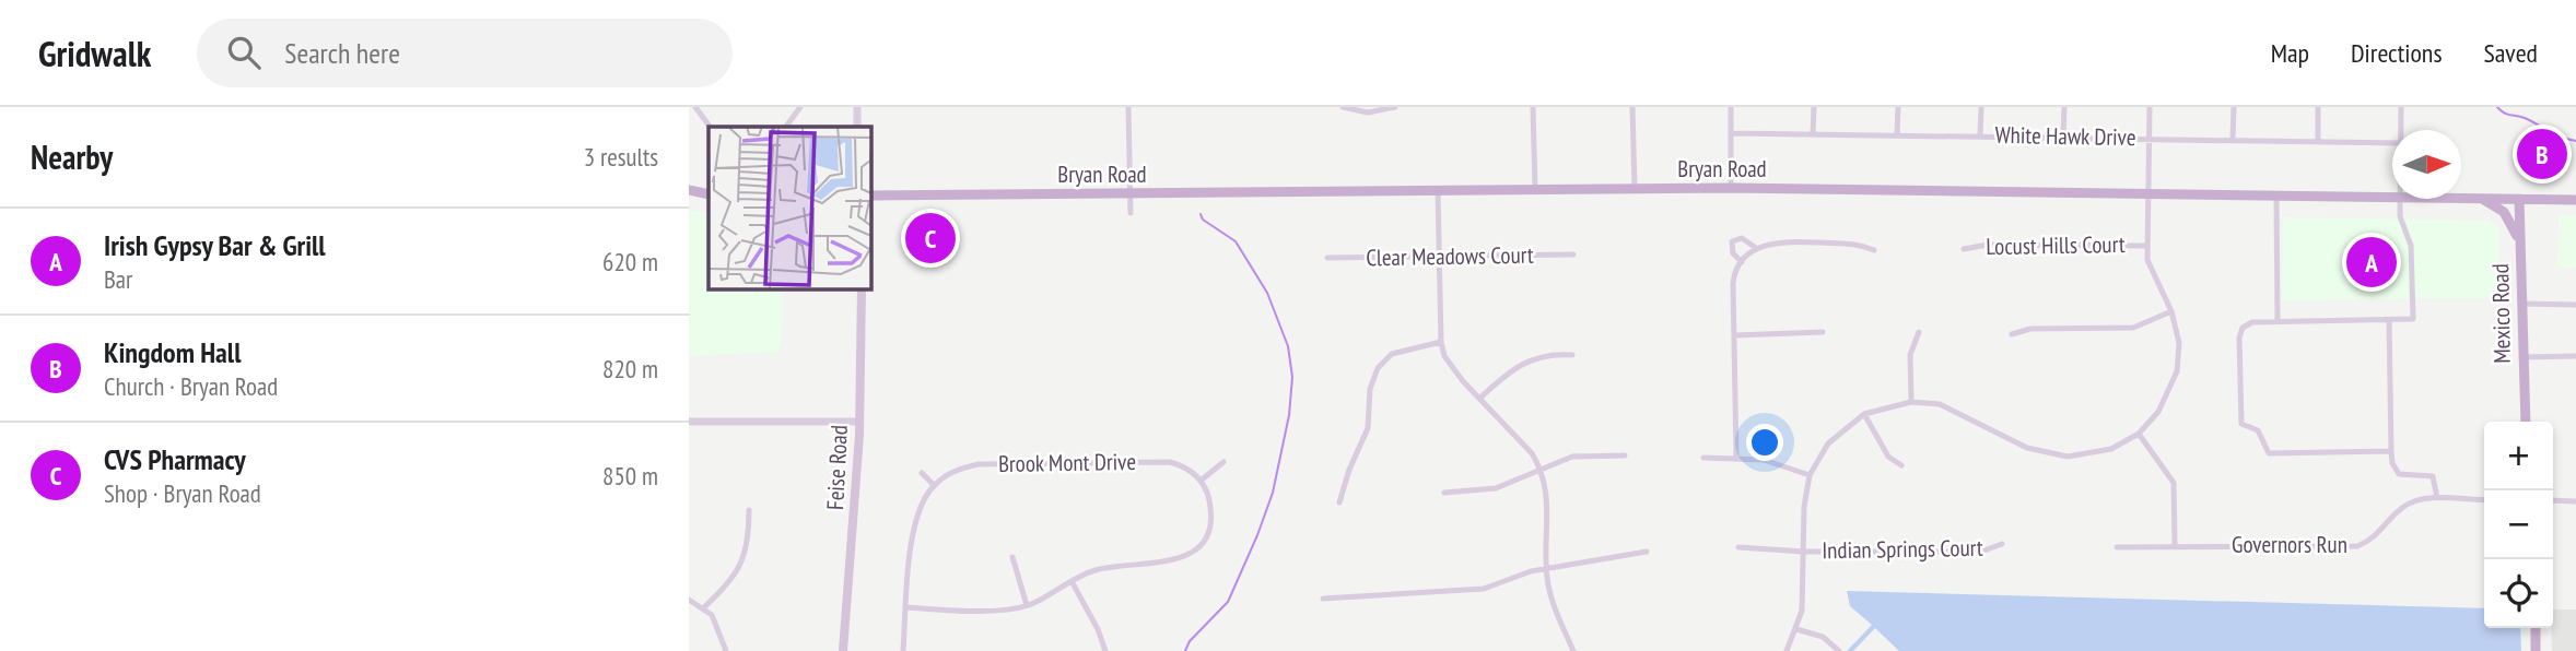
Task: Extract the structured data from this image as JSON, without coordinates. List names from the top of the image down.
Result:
{
  "streets": {
    "main road": ["Bryan Road", "Mexico Road", "Feise Road"],
    "street": [
      "White Hawk Drive",
      "Locust Hills Court",
      "Clear Meadows Court",
      "Brook Mont Drive",
      "Governors Run",
      "Indian Springs Court"
    ]
  },
  "crossings": [
    ["Bryan Road", "Mexico Road"]
  ],
  "north": "right",
  "page": {
    "header": "Gridwalk",
    "search": "Search here",
    "nav": ["Map", "Directions", "Saved"],
    "heading": ["Nearby", "3 results"],
    "pins": ["B", "C", "A"],
    "list": [
      {
        "mark": "A",
        "name": "Irish Gypsy Bar & Grill",
        "note": "Bar",
        "value": "620 m"
      },
      {
        "mark": "B",
        "name": "Kingdom Hall",
        "note": "Church · Bryan Road",
        "value": "820 m"
      },
      {
        "mark": "C",
        "name": "CVS Pharmacy",
        "note": "Shop · Bryan Road",
        "value": "850 m"
      }
    ],
    "map_buttons": ["+", "−"]
  }
}
